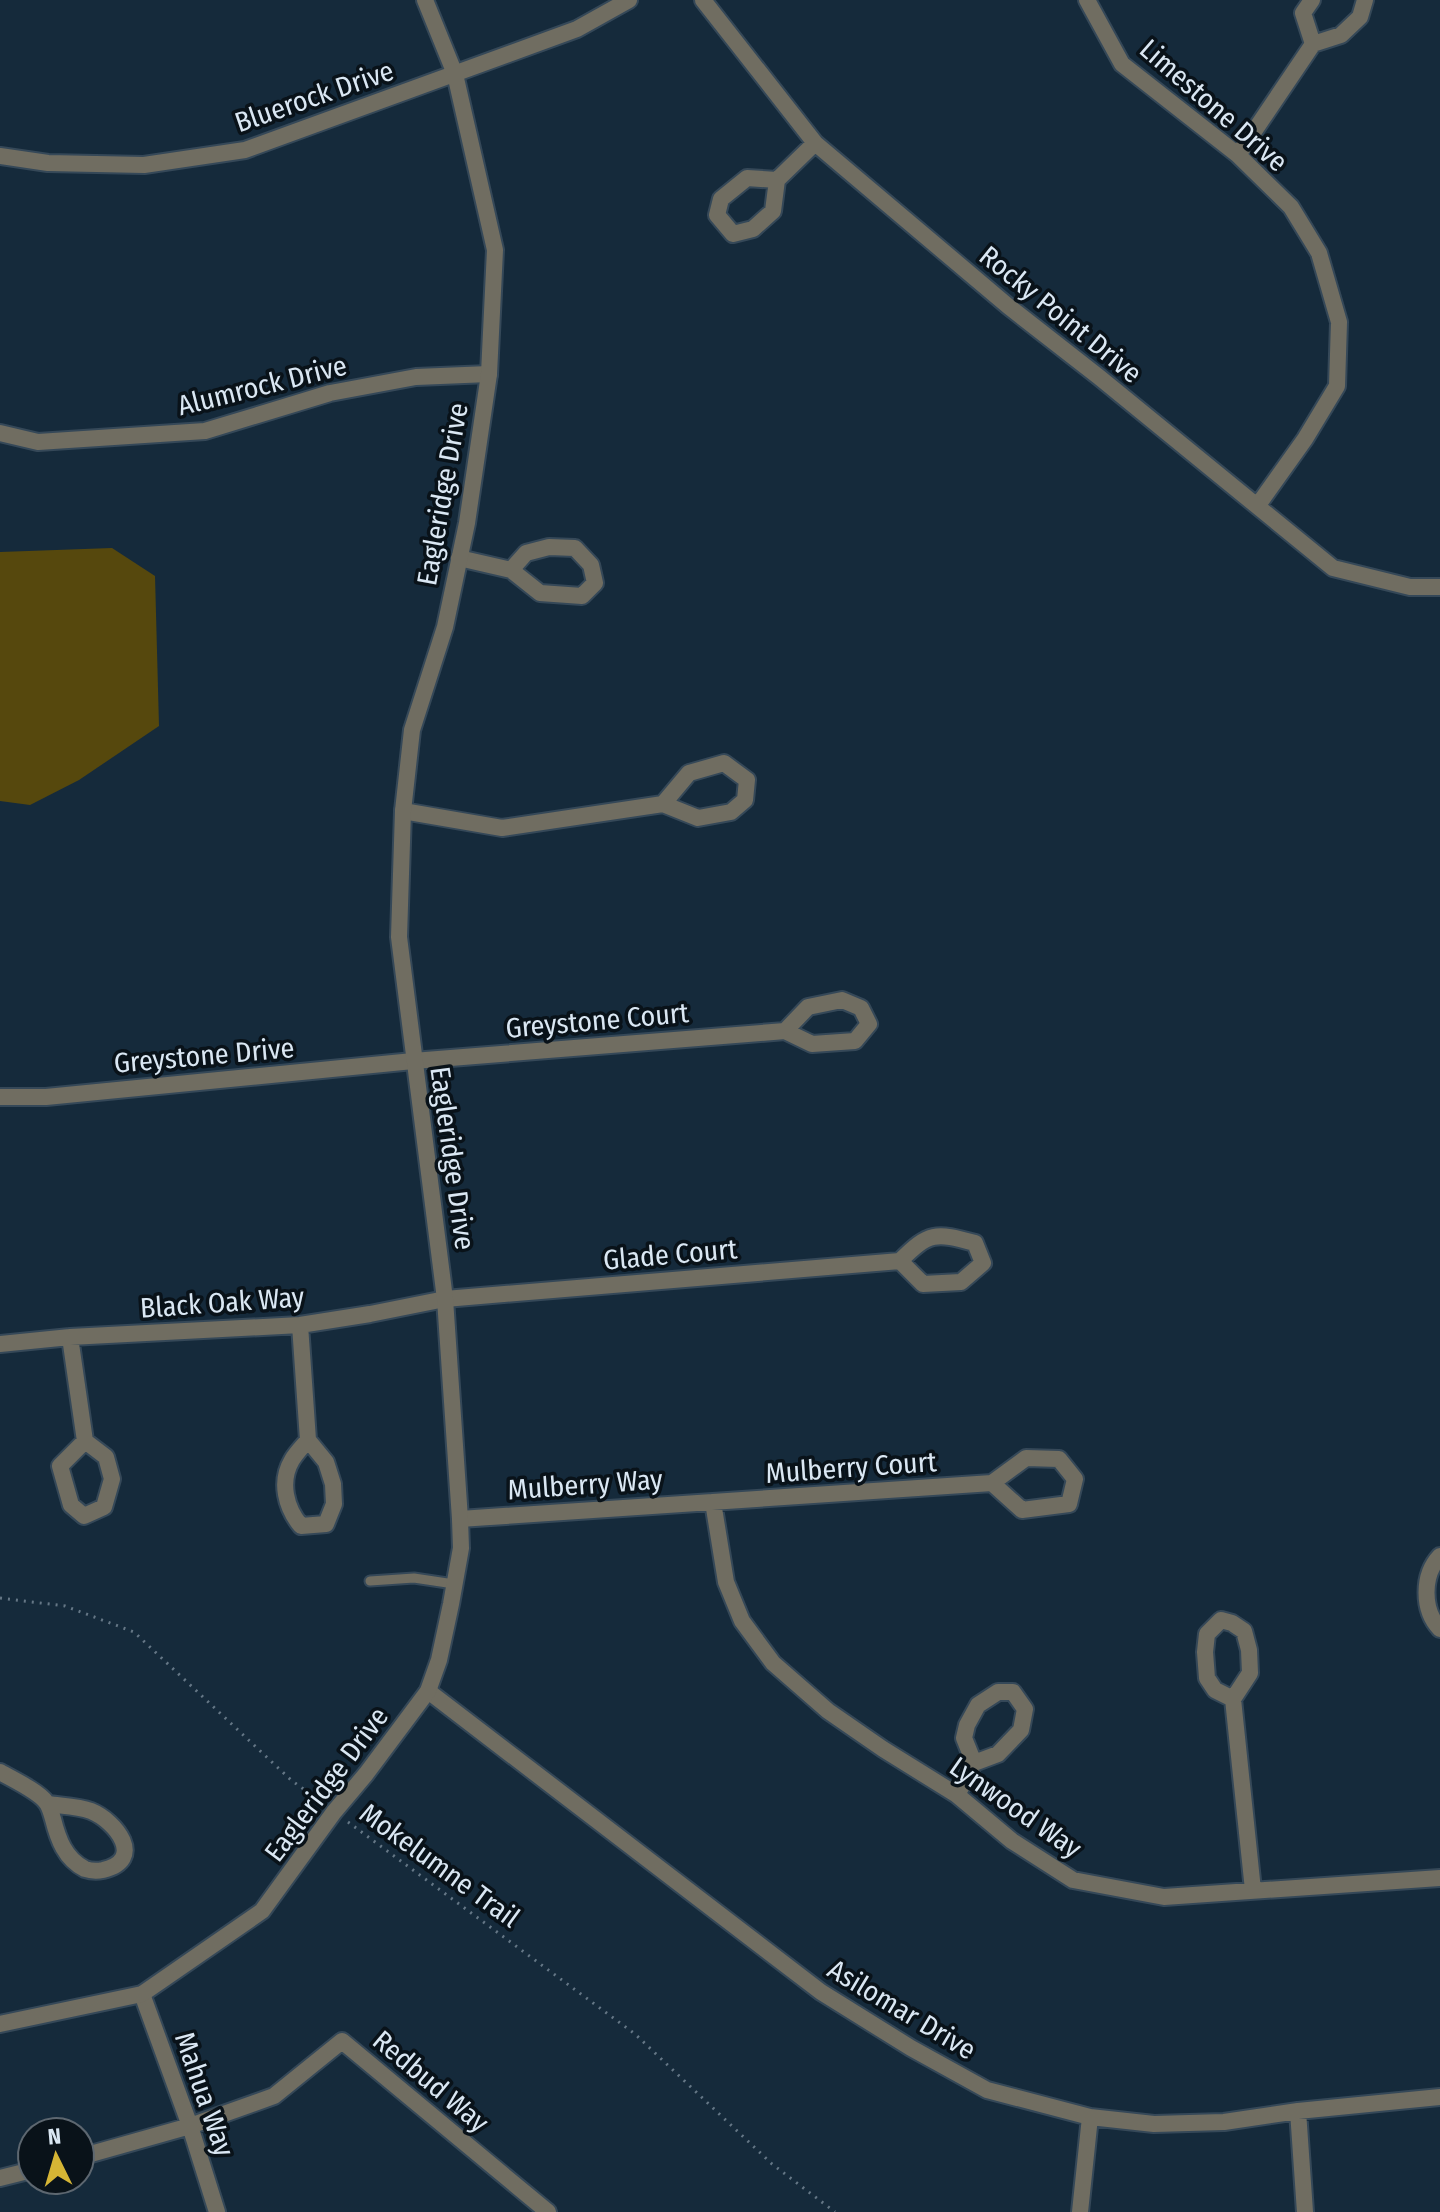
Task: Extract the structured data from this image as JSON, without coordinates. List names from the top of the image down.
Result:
{
  "streets": {
    "street": [
      "Bluerock Drive",
      "Limestone Drive",
      "Rocky Point Drive",
      "Alumrock Drive",
      "Eagleridge Drive",
      "Greystone Court",
      "Greystone Drive",
      "Glade Court",
      "Black Oak Way",
      "Mulberry Court",
      "Mulberry Way",
      "Lynwood Way",
      "Asilomar Drive",
      "Redbud Way",
      "Mahua Way"
    ],
    "path": ["Mokelumne Trail"]
  },
  "crossings": [
    ["Bluerock Drive", "Eagleridge Drive"],
    ["Limestone Drive", "Rocky Point Drive"],
    ["Alumrock Drive", "Eagleridge Drive"],
    ["Eagleridge Drive", "Greystone Court"],
    ["Eagleridge Drive", "Greystone Drive"],
    ["Eagleridge Drive", "Glade Court"],
    ["Eagleridge Drive", "Black Oak Way"],
    ["Eagleridge Drive", "Mulberry Way"],
    ["Eagleridge Drive", "Mokelumne Trail"],
    ["Eagleridge Drive", "Asilomar Drive"],
    ["Eagleridge Drive", "Mahua Way"],
    ["Greystone Court", "Greystone Drive"],
    ["Glade Court", "Black Oak Way"],
    ["Mulberry Court", "Mulberry Way"],
    ["Mulberry Court", "Lynwood Way"],
    ["Mulberry Way", "Lynwood Way"],
    ["Redbud Way", "Mahua Way"]
  ],
  "north": "top"
}
